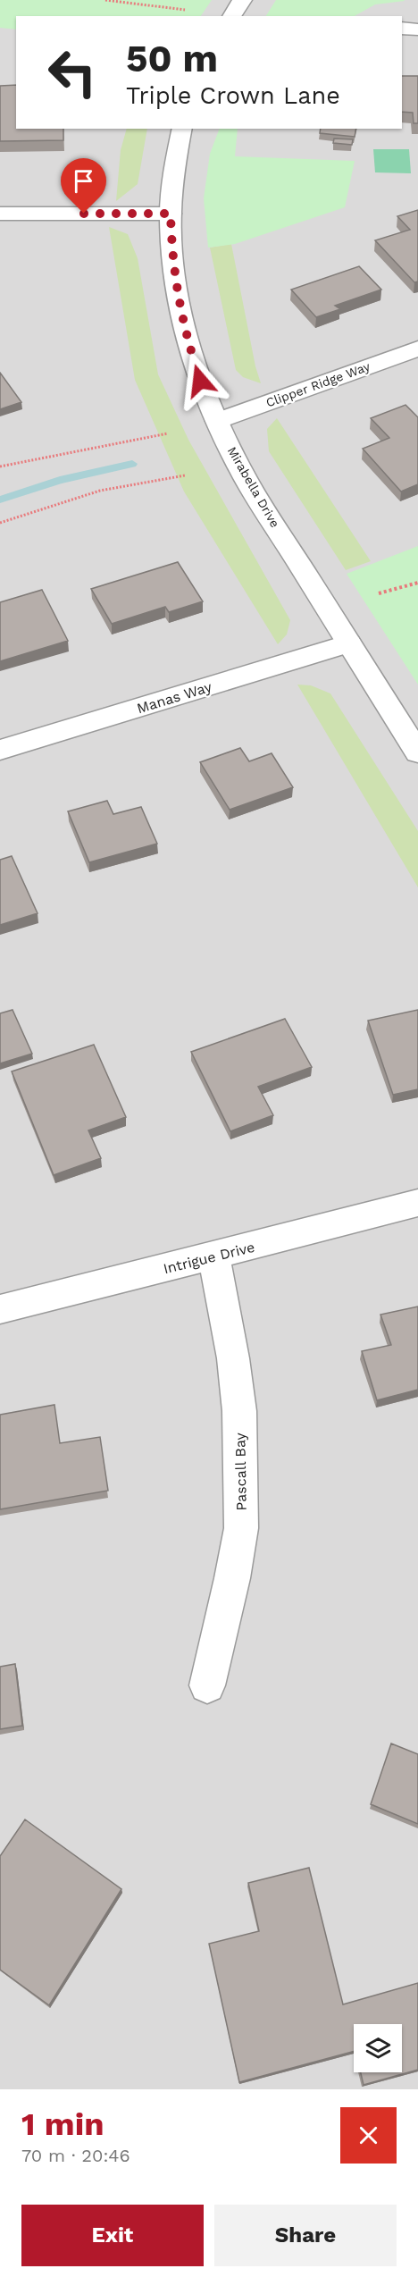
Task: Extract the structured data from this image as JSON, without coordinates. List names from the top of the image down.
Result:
{
  "streets": {
    "street": [
      "Clipper Ridge Way",
      "Mirabella Drive",
      "Manas Way",
      "Intrigue Drive",
      "Pascall Bay"
    ]
  },
  "crossings": [
    ["Clipper Ridge Way", "Mirabella Drive"],
    ["Mirabella Drive", "Manas Way"],
    ["Intrigue Drive", "Pascall Bay"]
  ],
  "page": {
    "turn": ["50 m", "Triple Crown Lane"],
    "heading": ["1 min", "70 m · 20:46"],
    "buttons": ["Exit", "Share"]
  }
}
